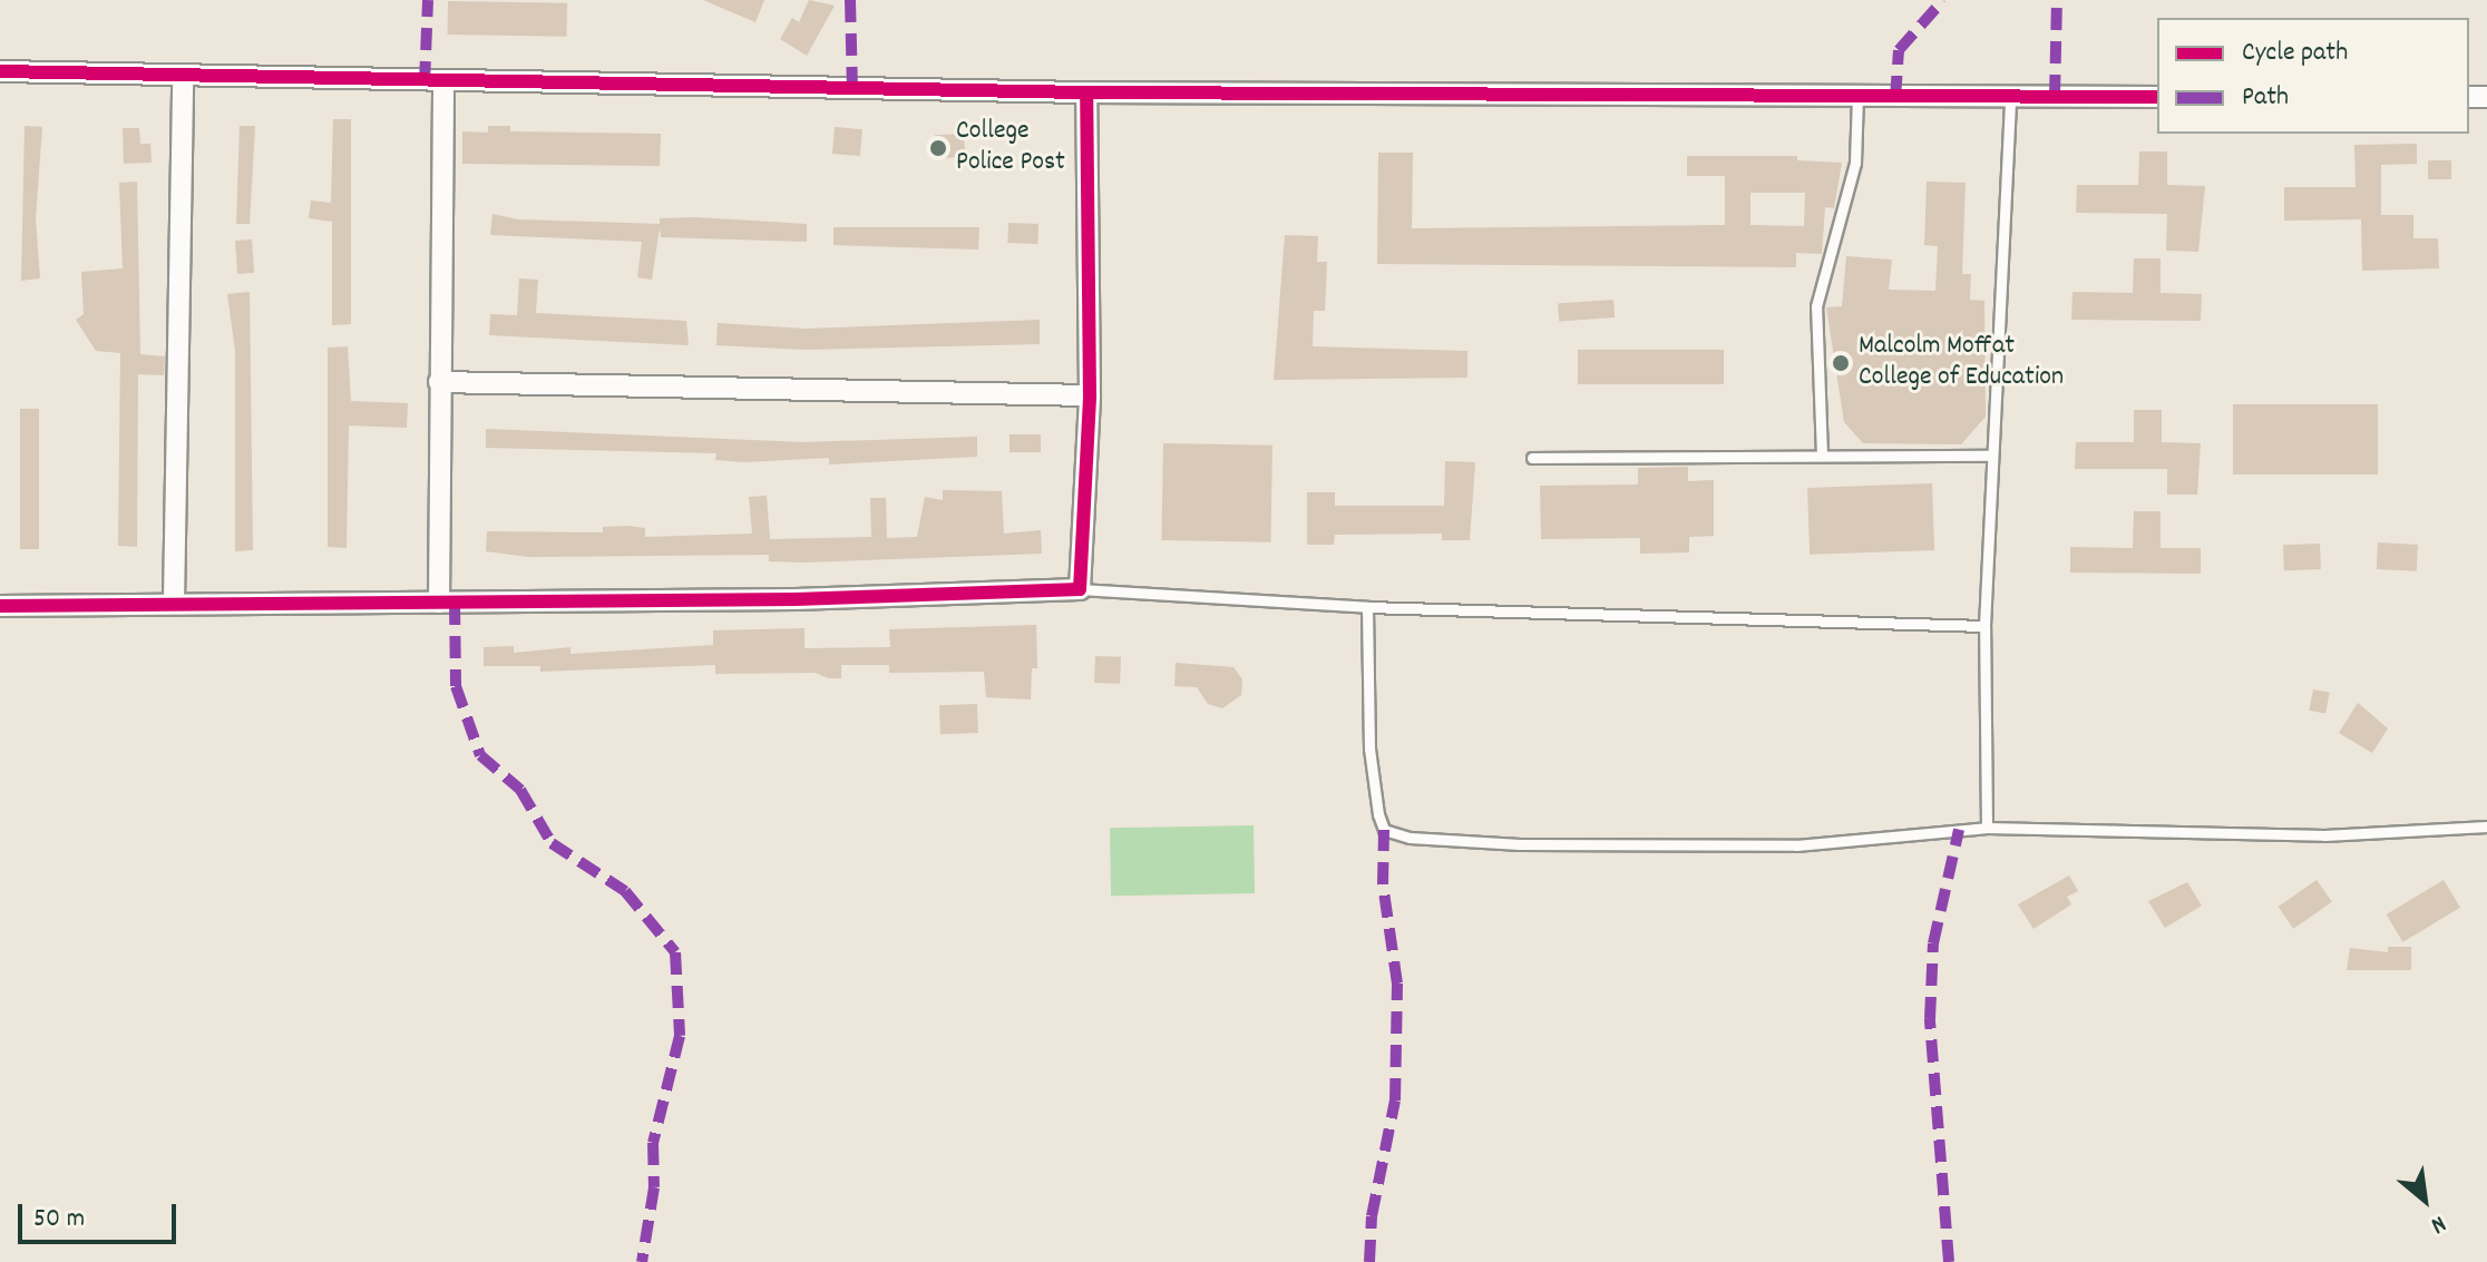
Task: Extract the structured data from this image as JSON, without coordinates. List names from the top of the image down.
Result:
{
  "places": ["College Police Post", "Malcolm Moffat College of Education"],
  "legend": ["Cycle path", "Path"],
  "scale_bar": "50 m",
  "north": "bottom right"
}
